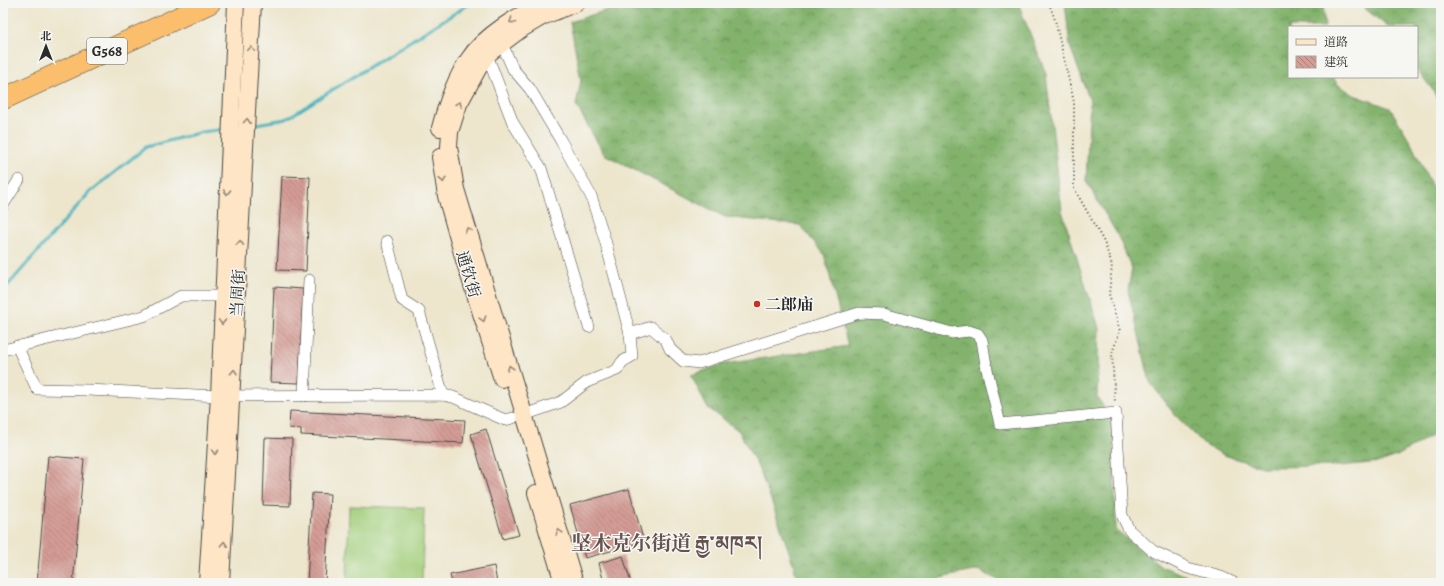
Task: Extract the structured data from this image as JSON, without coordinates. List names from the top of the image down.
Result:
{
  "streets": {
    "highway": ["G568"],
    "main road": ["通钦街", "当周街"]
  },
  "districts": ["坚木克尔街道 རྒྱ་མཁར།"],
  "places": ["二郎庙"],
  "legend": ["道路", "建筑"],
  "north": "top"
}
